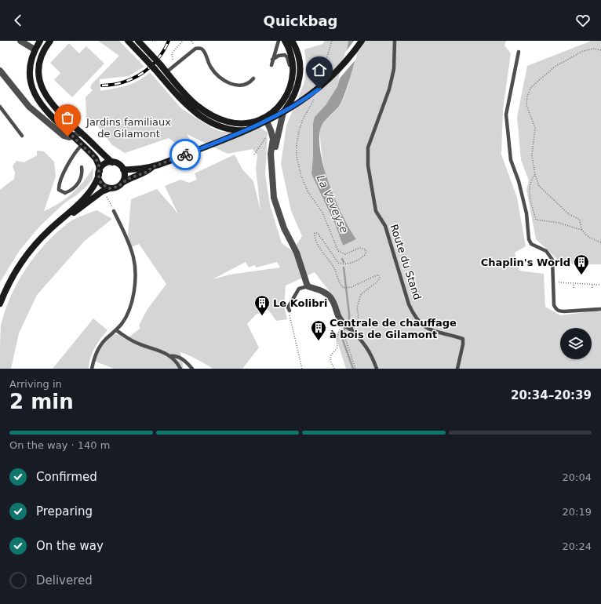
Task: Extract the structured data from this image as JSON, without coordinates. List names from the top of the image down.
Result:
{
  "streets": {
    "lane": ["Route du Stand"]
  },
  "water": ["La Veveyse"],
  "parks": ["Jardins familiaux de Gilamont"],
  "places": {
    "building": ["Chaplin's World", "Le Kolibri", "Centrale de chauffage à bois de Gilamont"]
  },
  "page": {
    "header": "Quickbag",
    "heading": ["2 min", "Arriving in", "20:34–20:39"],
    "bar": "On the way · 140 m",
    "list": [
      ["Confirmed", "20:04"],
      ["Preparing", "20:19"],
      ["On the way", "20:24"],
      "Delivered"
    ]
  }
}
